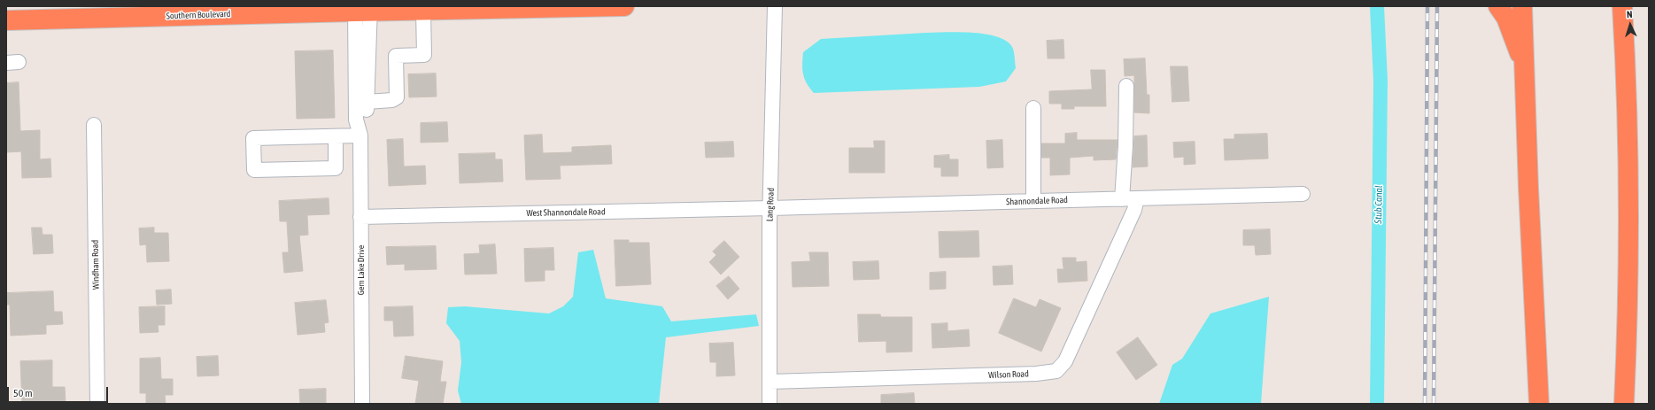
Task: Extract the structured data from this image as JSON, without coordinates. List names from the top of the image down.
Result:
{
  "streets": {
    "highway": ["Southern Boulevard"],
    "street": [
      "Shannondale Road",
      "Lang Road",
      "West Shannondale Road",
      "Windham Road",
      "Gem Lake Drive",
      "Wilson Road"
    ]
  },
  "crossings": [
    ["Southern Boulevard", "Gem Lake Drive"],
    ["Shannondale Road", "Lang Road"],
    ["Shannondale Road", "West Shannondale Road"],
    ["Shannondale Road", "Wilson Road"],
    ["Lang Road", "West Shannondale Road"],
    ["Lang Road", "Wilson Road"],
    ["West Shannondale Road", "Gem Lake Drive"]
  ],
  "water": ["Stub Canal"],
  "scale_bar": "50 m",
  "north": "top"
}
